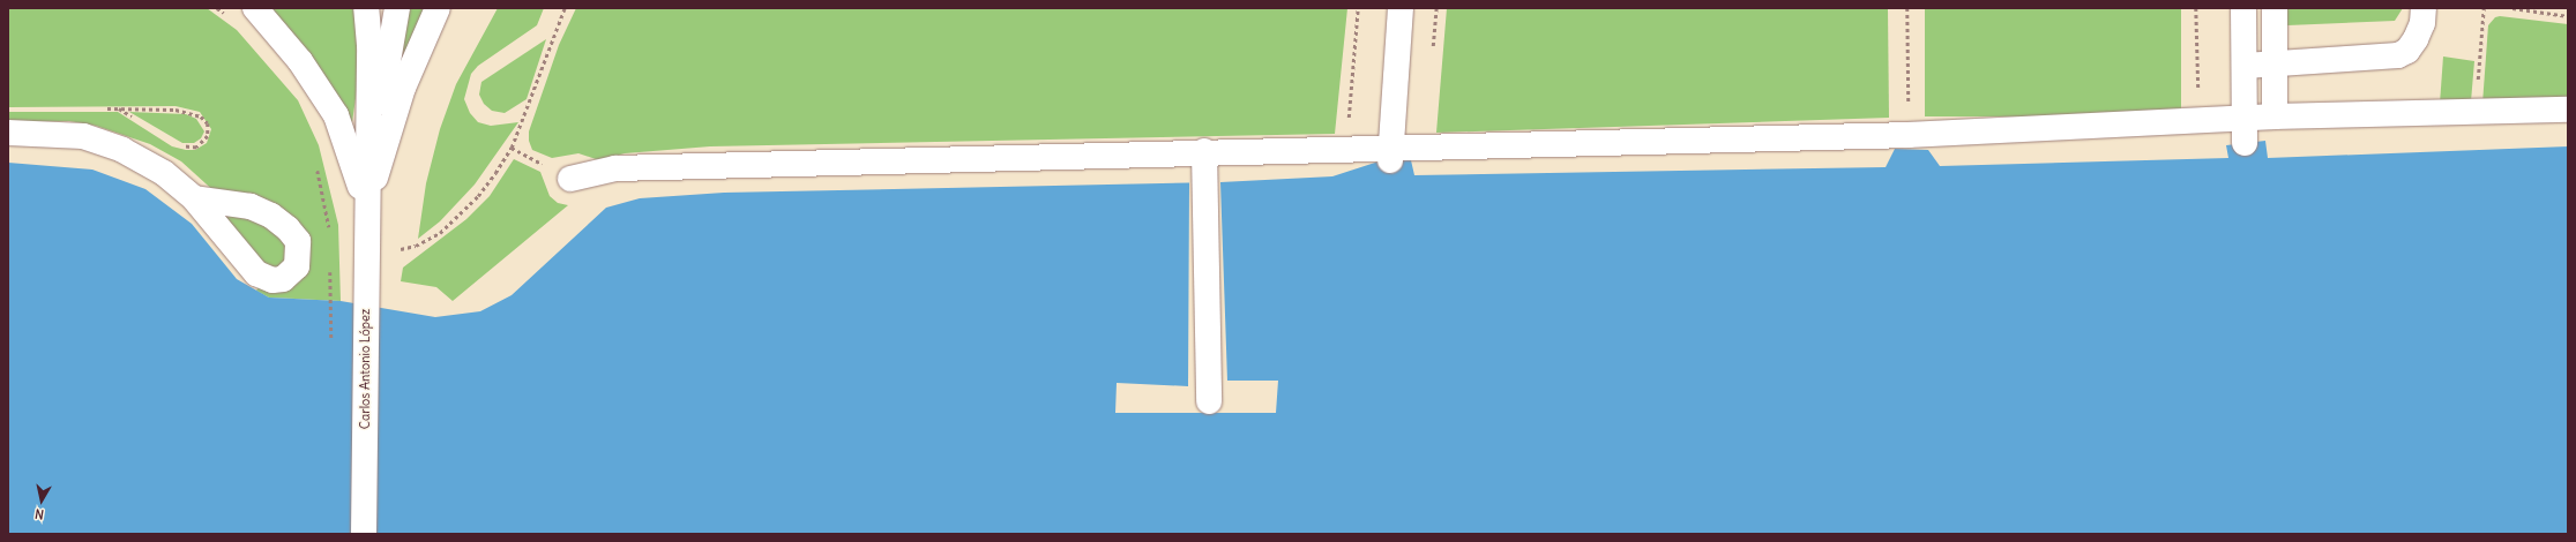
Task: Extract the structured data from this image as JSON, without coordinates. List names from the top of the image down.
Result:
{
  "streets": {
    "street": ["Carlos Antonio López"]
  },
  "north": "bottom"
}
